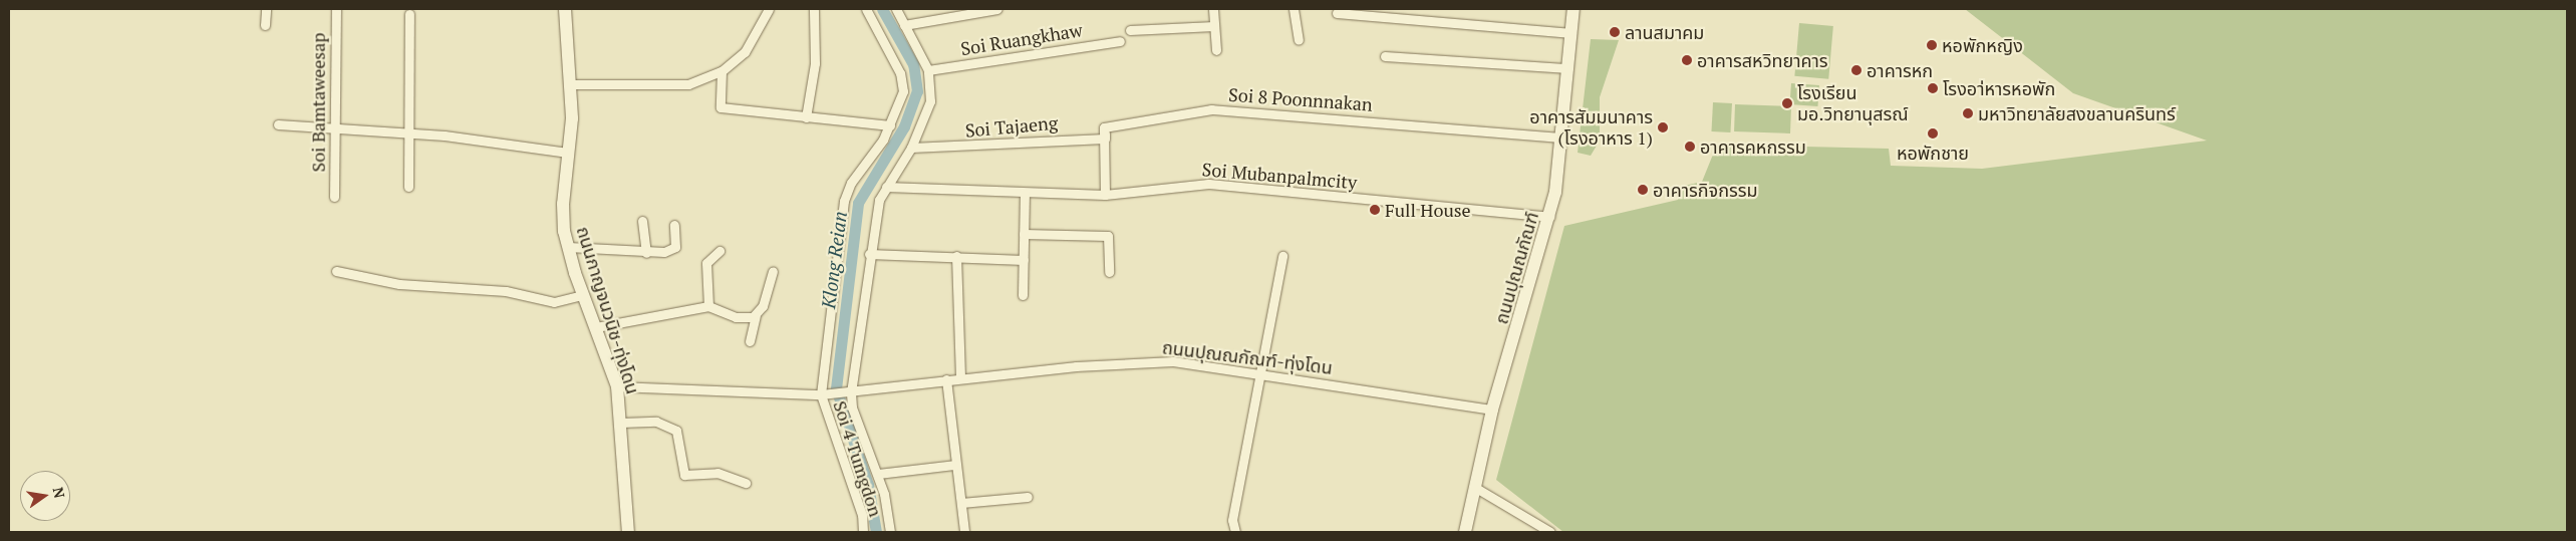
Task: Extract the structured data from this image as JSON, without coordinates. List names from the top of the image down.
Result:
{
  "streets": {
    "street": [
      "Soi Ruangkhaw",
      "Soi 8 Poonnnakan",
      "Soi Bamtaweesap",
      "Soi Tajaeng",
      "Soi Mubanpalmcity",
      "ถนนปุณณกัณฑ์",
      "ถนนกาญจนวนิช-ทุ่งโดน",
      "ถนนปุณณกัณฑ์-ทุ่งโดน",
      "Soi 4 Tumgdon"
    ]
  },
  "crossings": [
    ["Soi 8 Poonnnakan", "Soi Tajaeng"],
    ["Soi 8 Poonnnakan", "ถนนปุณณกัณฑ์"],
    ["Soi Mubanpalmcity", "ถนนปุณณกัณฑ์"],
    ["ถนนปุณณกัณฑ์", "ถนนปุณณกัณฑ์-ทุ่งโดน"],
    ["ถนนกาญจนวนิช-ทุ่งโดน", "ถนนปุณณกัณฑ์-ทุ่งโดน"],
    ["ถนนปุณณกัณฑ์-ทุ่งโดน", "Soi 4 Tumgdon"]
  ],
  "water": ["Klong Reian"],
  "places": [
    "ลานสมาคม",
    "หอพักหญิง",
    "อาคารสหวิทยาคาร",
    "อาคารหก",
    "โรงอา่หารหอพัก",
    "โรงเรียน มอ.วิทยานุสรณ์",
    "มหาวิทยาลัยสงขลานครินทร์",
    "อาคารสัมมนาคาร (โรงอาหาร 1)",
    "หอพักชาย",
    "อาคารคหกรรม",
    "อาคารกิจกรรม",
    "Full House"
  ],
  "north": "right"
}
